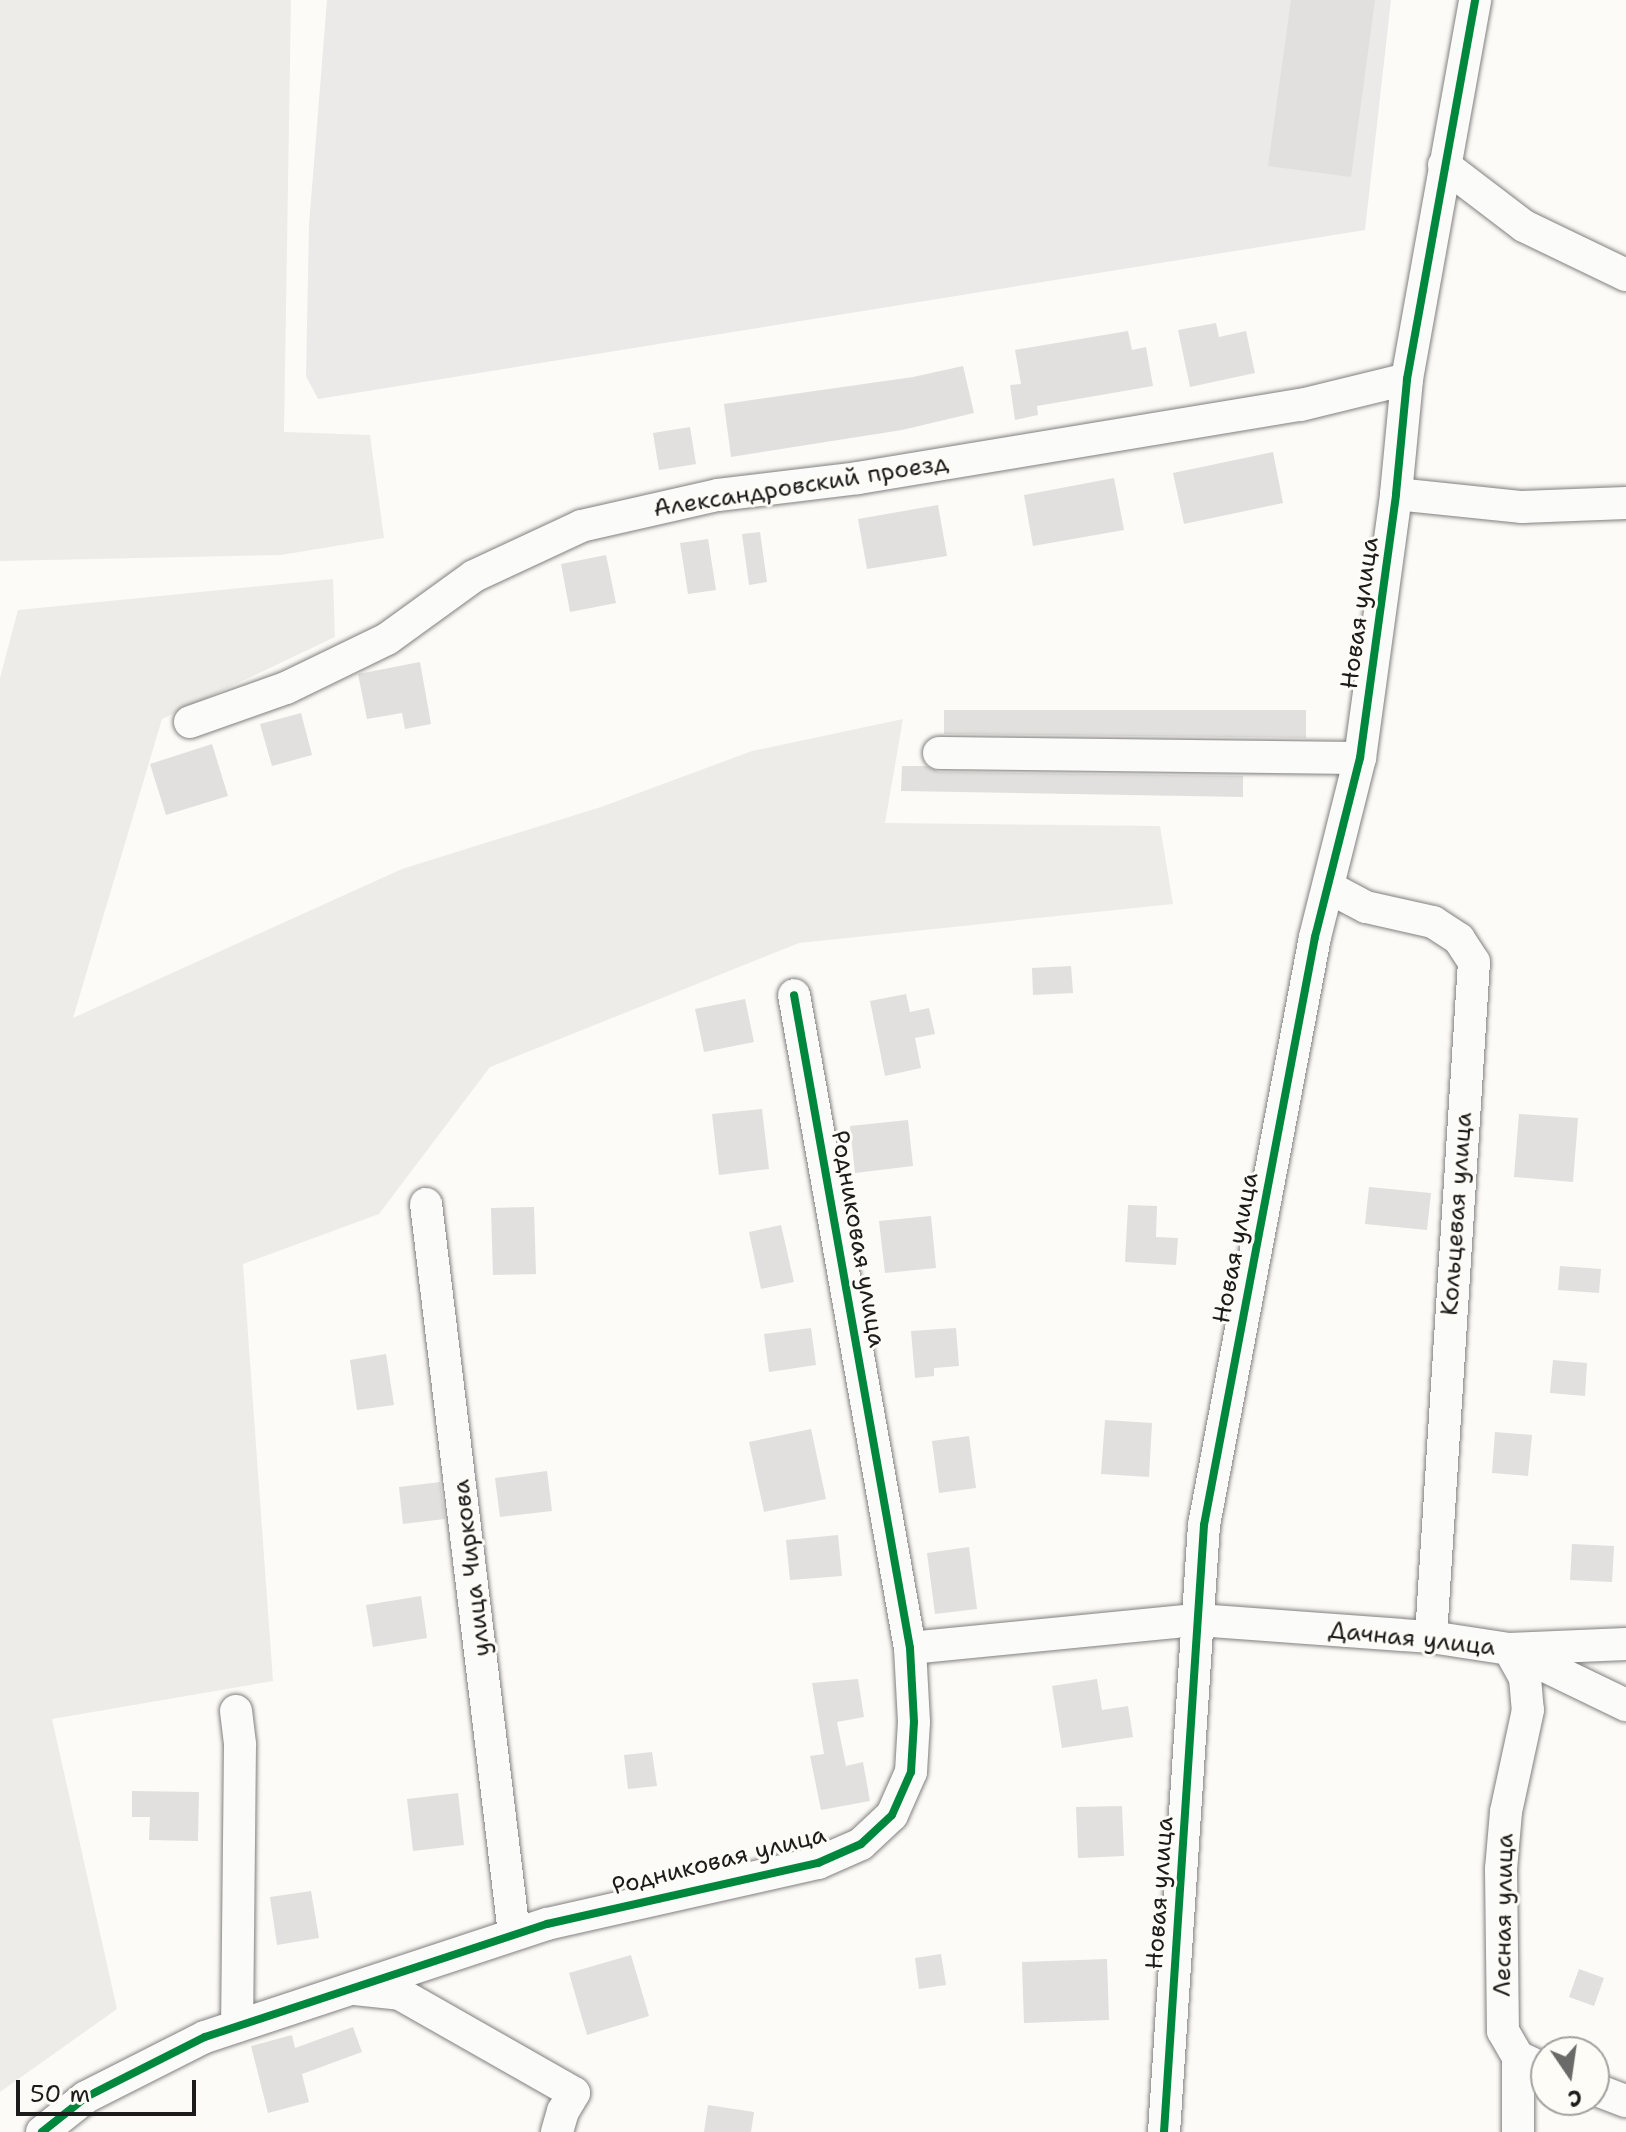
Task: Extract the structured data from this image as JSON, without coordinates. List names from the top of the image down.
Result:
{
  "streets": {
    "street": [
      "Александровский проезд",
      "Новая улица",
      "Кольцевая улица",
      "Родниковая улица",
      "улица Чиркова",
      "Дачная улица",
      "Лесная улица"
    ]
  },
  "crossings": [
    ["Александровский проезд", "Новая улица"],
    ["Новая улица", "Кольцевая улица"],
    ["Новая улица", "Дачная улица"],
    ["Кольцевая улица", "Дачная улица"],
    ["Родниковая улица", "улица Чиркова"],
    ["Родниковая улица", "Дачная улица"],
    ["Дачная улица", "Лесная улица"]
  ],
  "scale_bar": "50 m",
  "north": "bottom"
}
